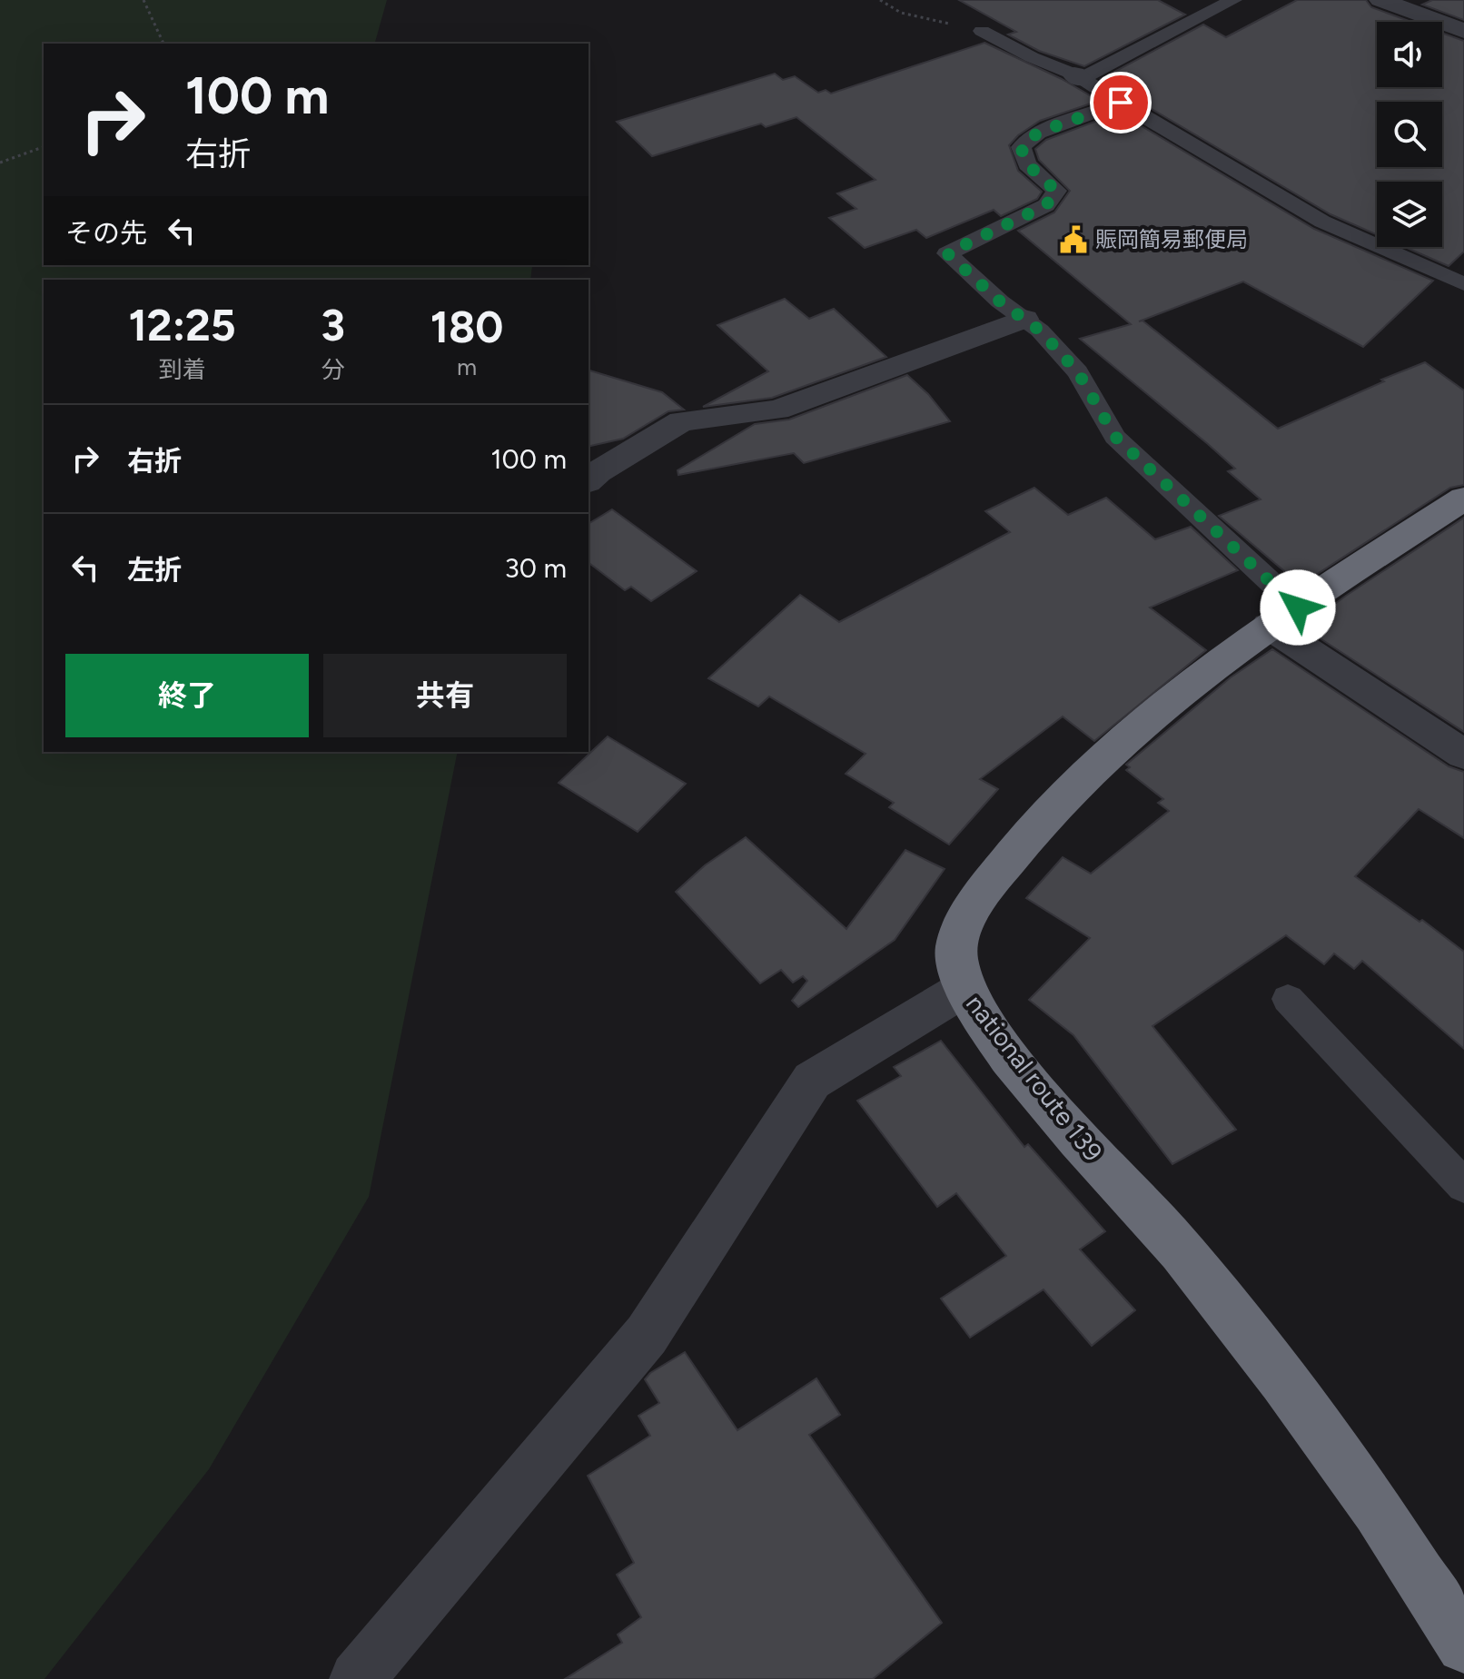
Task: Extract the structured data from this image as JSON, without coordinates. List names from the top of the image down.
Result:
{
  "streets": {
    "highway": ["national route 139"]
  },
  "places": {
    "public building": ["賑岡簡易郵便局"]
  },
  "page": {
    "turn": ["100 m", "右折"],
    "then": "その先",
    "eta": [
      "12:25",
      "到着",
      "3",
      "分",
      "180",
      "m"
    ],
    "list": [
      {
        "name": "右折",
        "value": "100 m"
      },
      {
        "name": "左折",
        "value": "30 m"
      }
    ],
    "buttons": ["終了", "共有"]
  }
}
